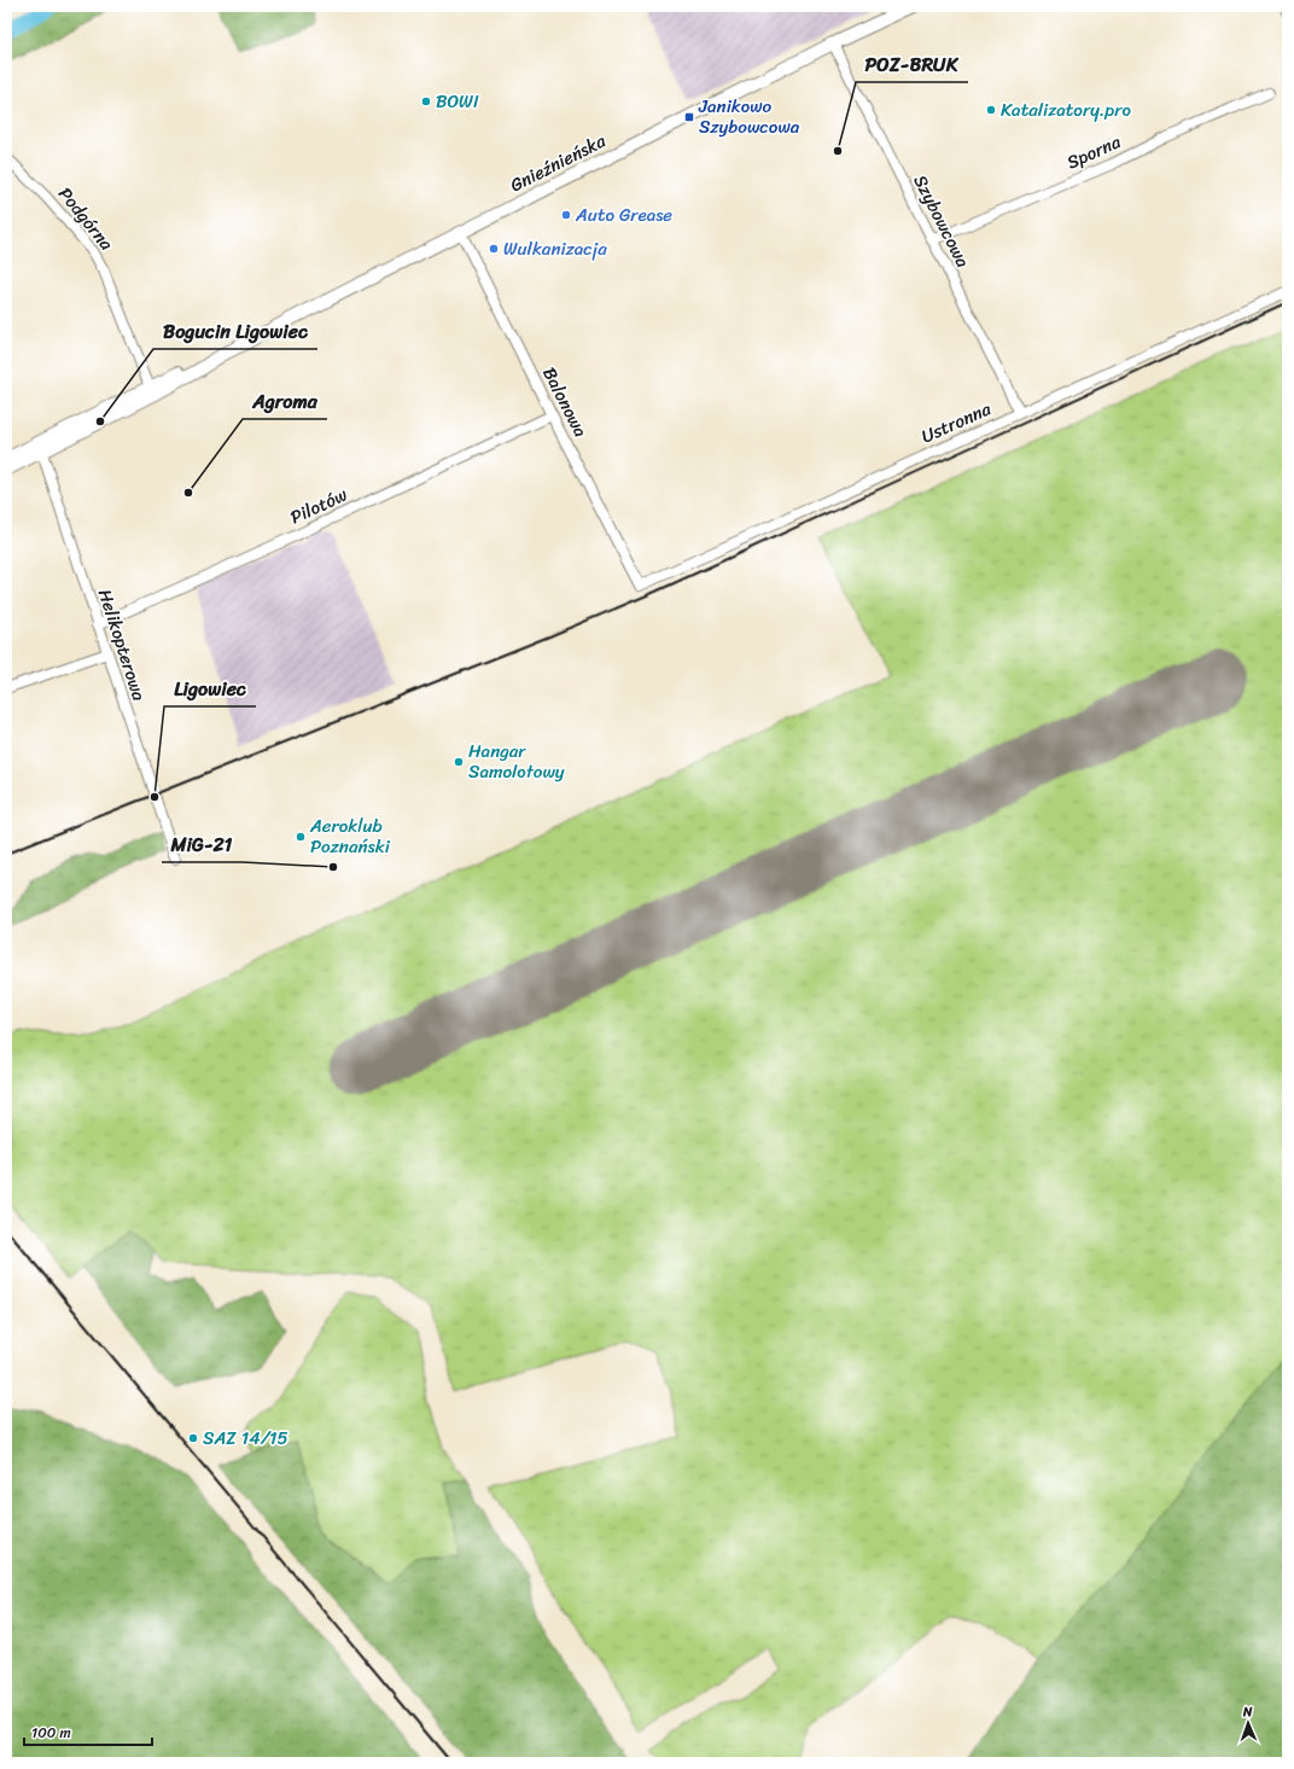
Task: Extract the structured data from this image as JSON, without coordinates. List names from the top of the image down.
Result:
{
  "streets": {
    "main road": ["Gnieźnieńska"],
    "street": [
      "Sporna",
      "Podgórna",
      "Szybowcowa",
      "Balonowa",
      "Ustronna",
      "Pilotów",
      "Helikopterowa"
    ]
  },
  "crossings": [
    ["Sporna", "Szybowcowa"],
    ["Gnieźnieńska", "Podgórna"],
    ["Gnieźnieńska", "Szybowcowa"],
    ["Gnieźnieńska", "Balonowa"],
    ["Gnieźnieńska", "Helikopterowa"],
    ["Szybowcowa", "Ustronna"],
    ["Balonowa", "Ustronna"],
    ["Balonowa", "Pilotów"],
    ["Pilotów", "Helikopterowa"]
  ],
  "places": {
    "other": [
      "BOWI",
      "Katalizatory.pro",
      "POZ-BRUK",
      "Auto Grease",
      "Wulkanizacja",
      "Bogucin Ligowiec",
      "Agroma",
      "Hangar Samolotowy",
      "Ligowiec",
      "Aeroklub Poznański",
      "MiG-21",
      "SAZ 14/15"
    ],
    "transit": ["Janikowo Szybowcowa"]
  },
  "scale_bar": "100 m",
  "north": "top"
}
